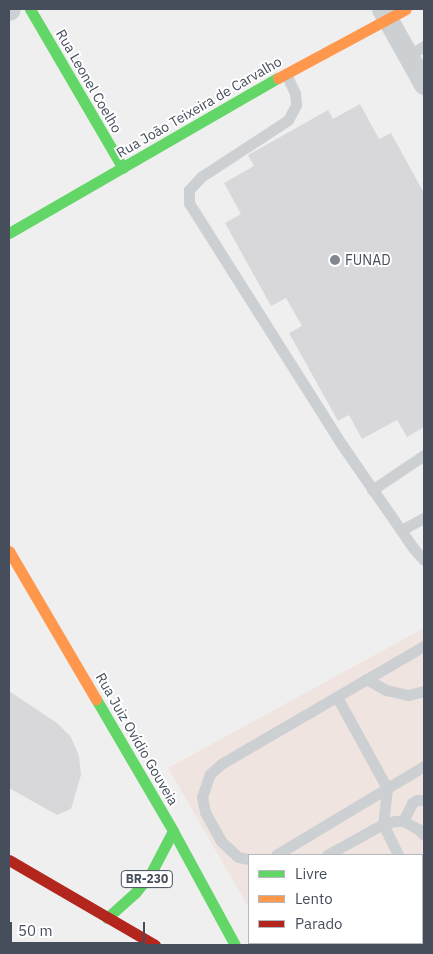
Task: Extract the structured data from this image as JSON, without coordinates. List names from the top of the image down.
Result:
{
  "streets": {
    "main road": [
      "Rua Leonel Coelho",
      "Rua João Teixeira de Carvalho",
      "Rua Juiz Ovídio Gouveia",
      "BR-230"
    ]
  },
  "crossings": [
    ["Rua Leonel Coelho", "Rua João Teixeira de Carvalho"],
    ["Rua Juiz Ovídio Gouveia", "BR-230"]
  ],
  "places": ["FUNAD"],
  "legend": ["Livre", "Lento", "Parado"],
  "scale_bar": "50 m"
}
